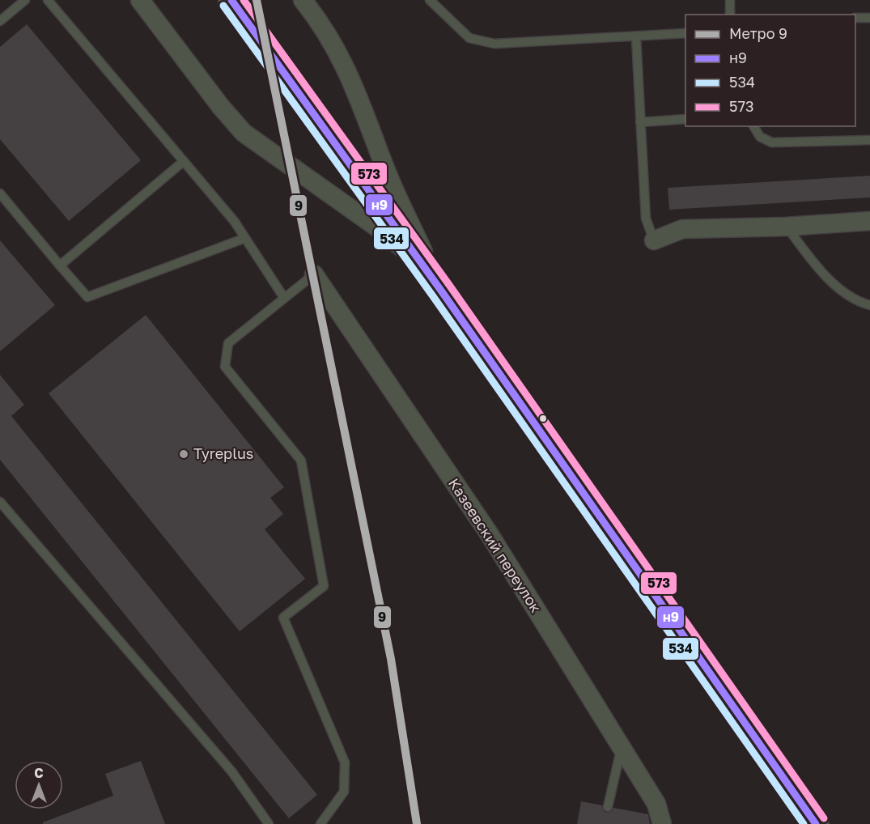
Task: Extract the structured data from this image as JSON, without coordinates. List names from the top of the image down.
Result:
{
  "streets": {
    "street": ["Казеевский переулок"]
  },
  "places": ["Tyreplus"],
  "lines": [
    "metro line 9",
    "transit line н9",
    "transit line 573",
    "transit line 534"
  ],
  "legend": [
    "Метро 9",
    "н9",
    "534",
    "573"
  ],
  "north": "top"
}
